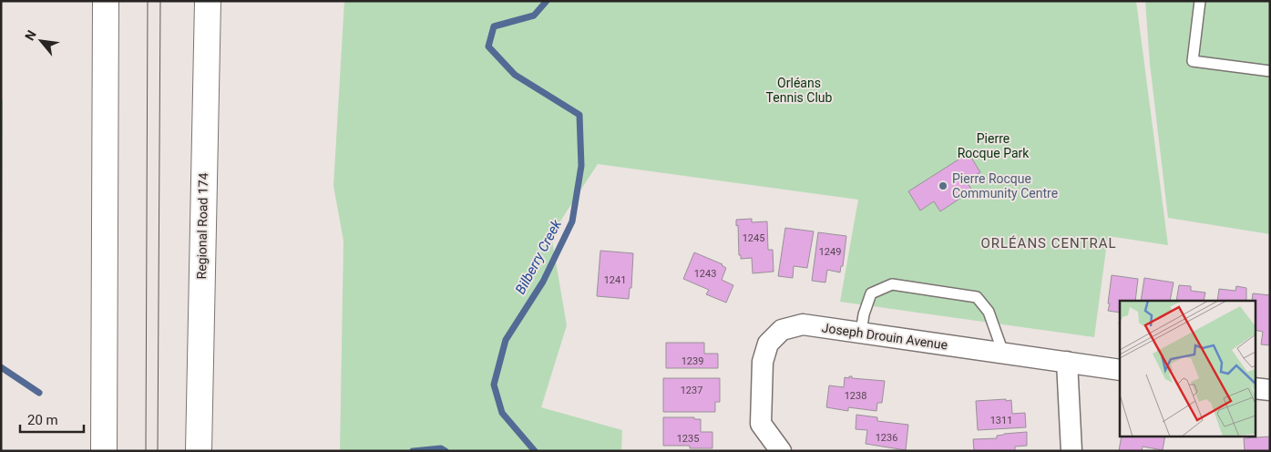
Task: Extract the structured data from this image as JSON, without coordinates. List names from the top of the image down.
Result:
{
  "streets": {
    "highway": ["Regional Road 174"],
    "street": ["Joseph Drouin Avenue"]
  },
  "districts": ["ORLÉANS CENTRAL"],
  "water": ["Bilberry Creek"],
  "parks": ["Orléans Tennis Club", "Pierre Rocque Park"],
  "places": ["Pierre Rocque Community Centre"],
  "house_numbers": [
    "1245",
    "1249",
    "1243",
    "1241",
    "1239",
    "1237",
    "1238",
    "1311",
    "1236",
    "1235"
  ],
  "scale_bar": "20 m",
  "north": "top left"
}
